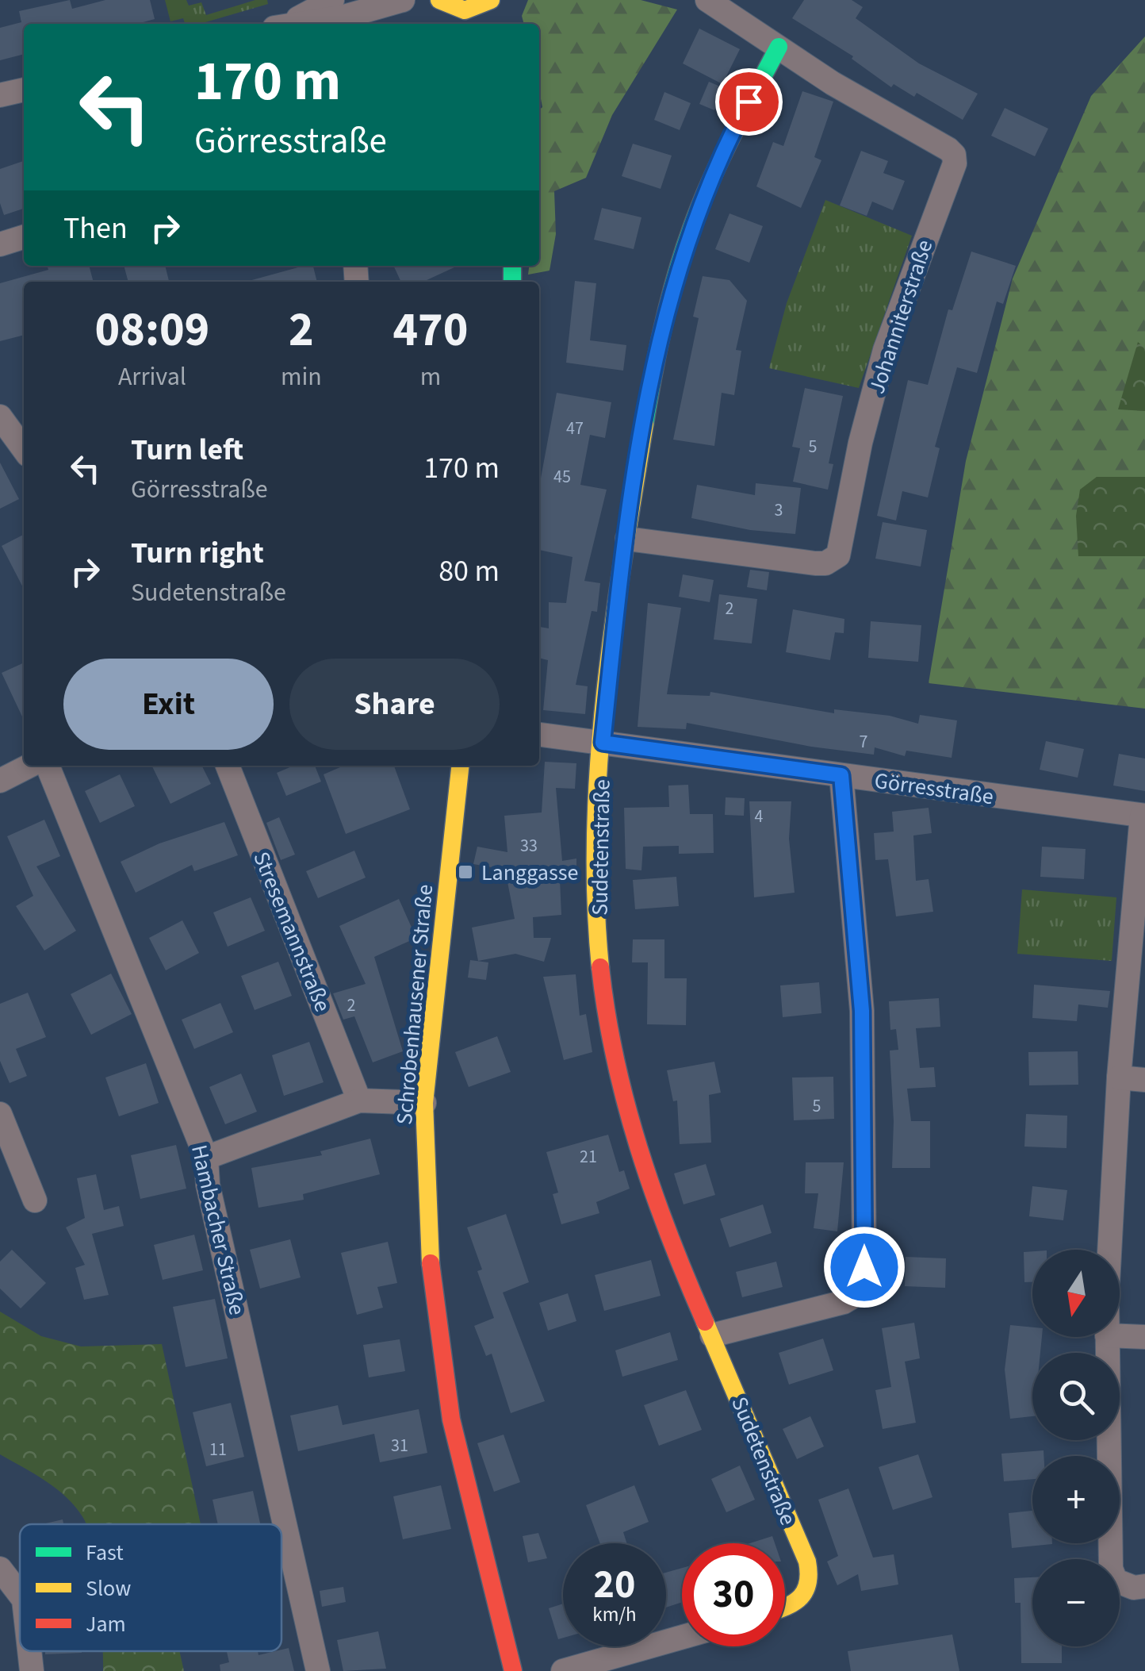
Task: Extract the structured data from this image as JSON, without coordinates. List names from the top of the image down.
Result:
{
  "streets": {
    "street": [
      "Johanniterstraße",
      "Görresstraße",
      "Sudetenstraße",
      "Stresemannstraße",
      "Schrobenhausener Straße",
      "Hambacher Straße"
    ]
  },
  "crossings": [
    ["Johanniterstraße", "Sudetenstraße"],
    ["Görresstraße", "Sudetenstraße"]
  ],
  "places": {
    "transit": ["Langgasse"]
  },
  "house_numbers": [
    "47",
    "5",
    "45",
    "3",
    "2",
    "7",
    "4",
    "33",
    "2",
    "5",
    "21",
    "31",
    "11"
  ],
  "legend": ["Fast", "Slow", "Jam"],
  "north": "bottom",
  "page": {
    "turn": ["170 m", "Görresstraße"],
    "then": "Then",
    "eta": [
      "08:09",
      "Arrival",
      "2",
      "min",
      "470",
      "m"
    ],
    "list": [
      {
        "name": "Turn left",
        "note": "Görresstraße",
        "value": "170 m"
      },
      {
        "name": "Turn right",
        "note": "Sudetenstraße",
        "value": "80 m"
      }
    ],
    "buttons": ["Exit", "Share"],
    "map_buttons": ["+", "−"],
    "speed": "20 km/h",
    "limit": "30"
  }
}
